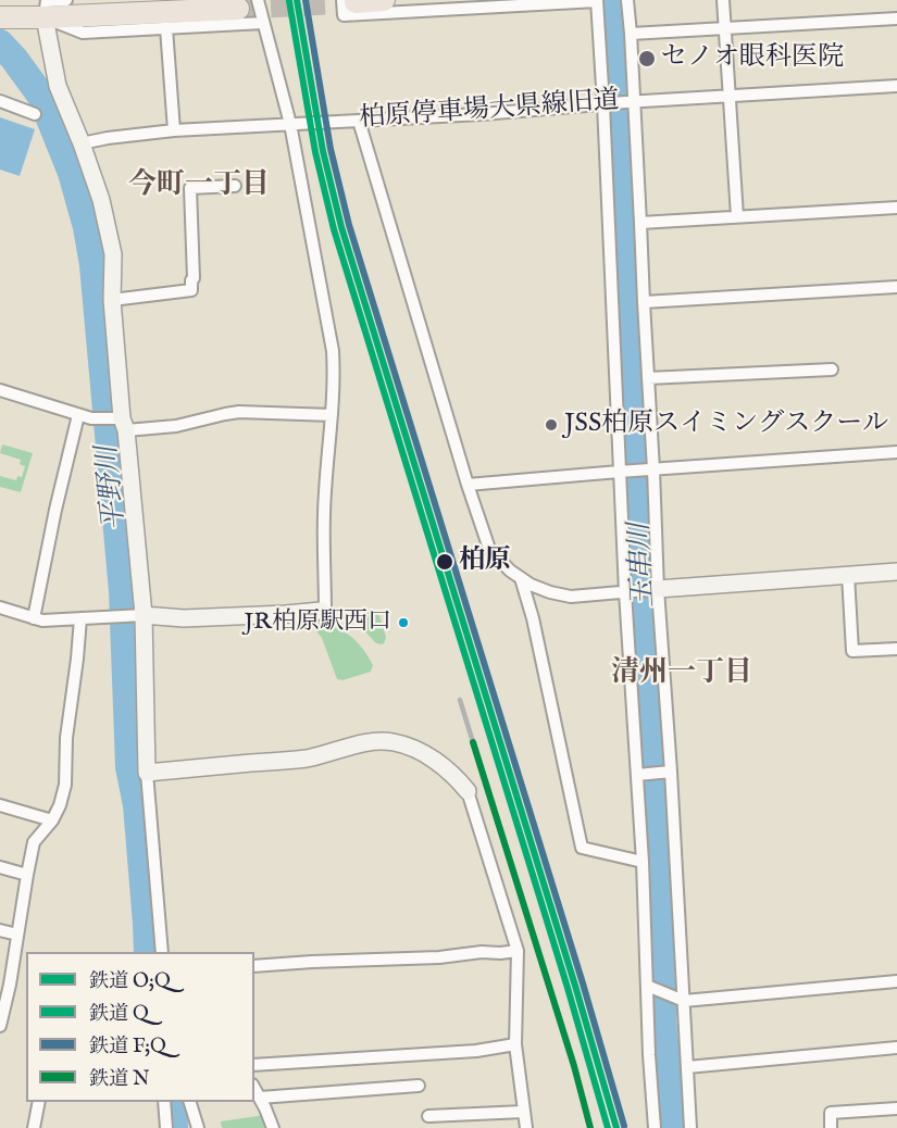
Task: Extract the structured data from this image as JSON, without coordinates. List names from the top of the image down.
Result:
{
  "streets": {
    "street": ["柏原停車場大県線旧道"]
  },
  "districts": ["今町一丁目", "清州一丁目"],
  "water": ["平野川", "玉串川"],
  "places": [
    "セノオ眼科医院",
    "JSS柏原スイミングスクール",
    "柏原",
    "JR柏原駅西口"
  ],
  "lines": [
    "rail line O;Q",
    "rail line F;Q",
    "rail line Q",
    "rail line N"
  ],
  "legend": [
    "鉄道 O;Q",
    "鉄道 Q",
    "鉄道 F;Q",
    "鉄道 N"
  ]
}
